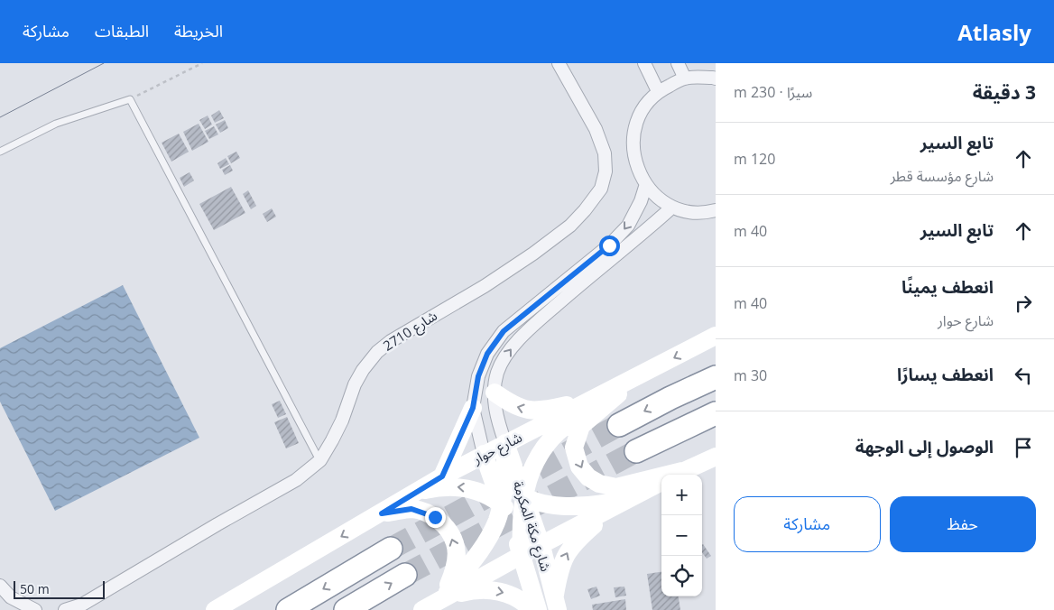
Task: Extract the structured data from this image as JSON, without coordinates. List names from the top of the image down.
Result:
{
  "streets": {
    "main road": ["شارع حوار", "شارع مكة المكرمة"],
    "street": ["شارع 2710"]
  },
  "crossings": [
    ["شارع حوار", "شارع مكة المكرمة"]
  ],
  "one_way": ["شارع حوار"],
  "scale_bar": "50 m",
  "page": {
    "header": "Atlasly",
    "nav": ["الخريطة", "الطبقات", "مشاركة"],
    "heading": ["3 دقيقة", "سيرًا · 230 m"],
    "list": [
      ["تابع السير", "شارع مؤسسة قطر", "120 m"],
      ["تابع السير", "40 m"],
      ["انعطف يمينًا", "شارع حوار", "40 m"],
      ["انعطف يسارًا", "30 m"],
      "الوصول إلى الوجهة"
    ],
    "map_buttons": ["+", "−"],
    "buttons": ["حفظ", "مشاركة"],
    "scale": "50 m"
  }
}
